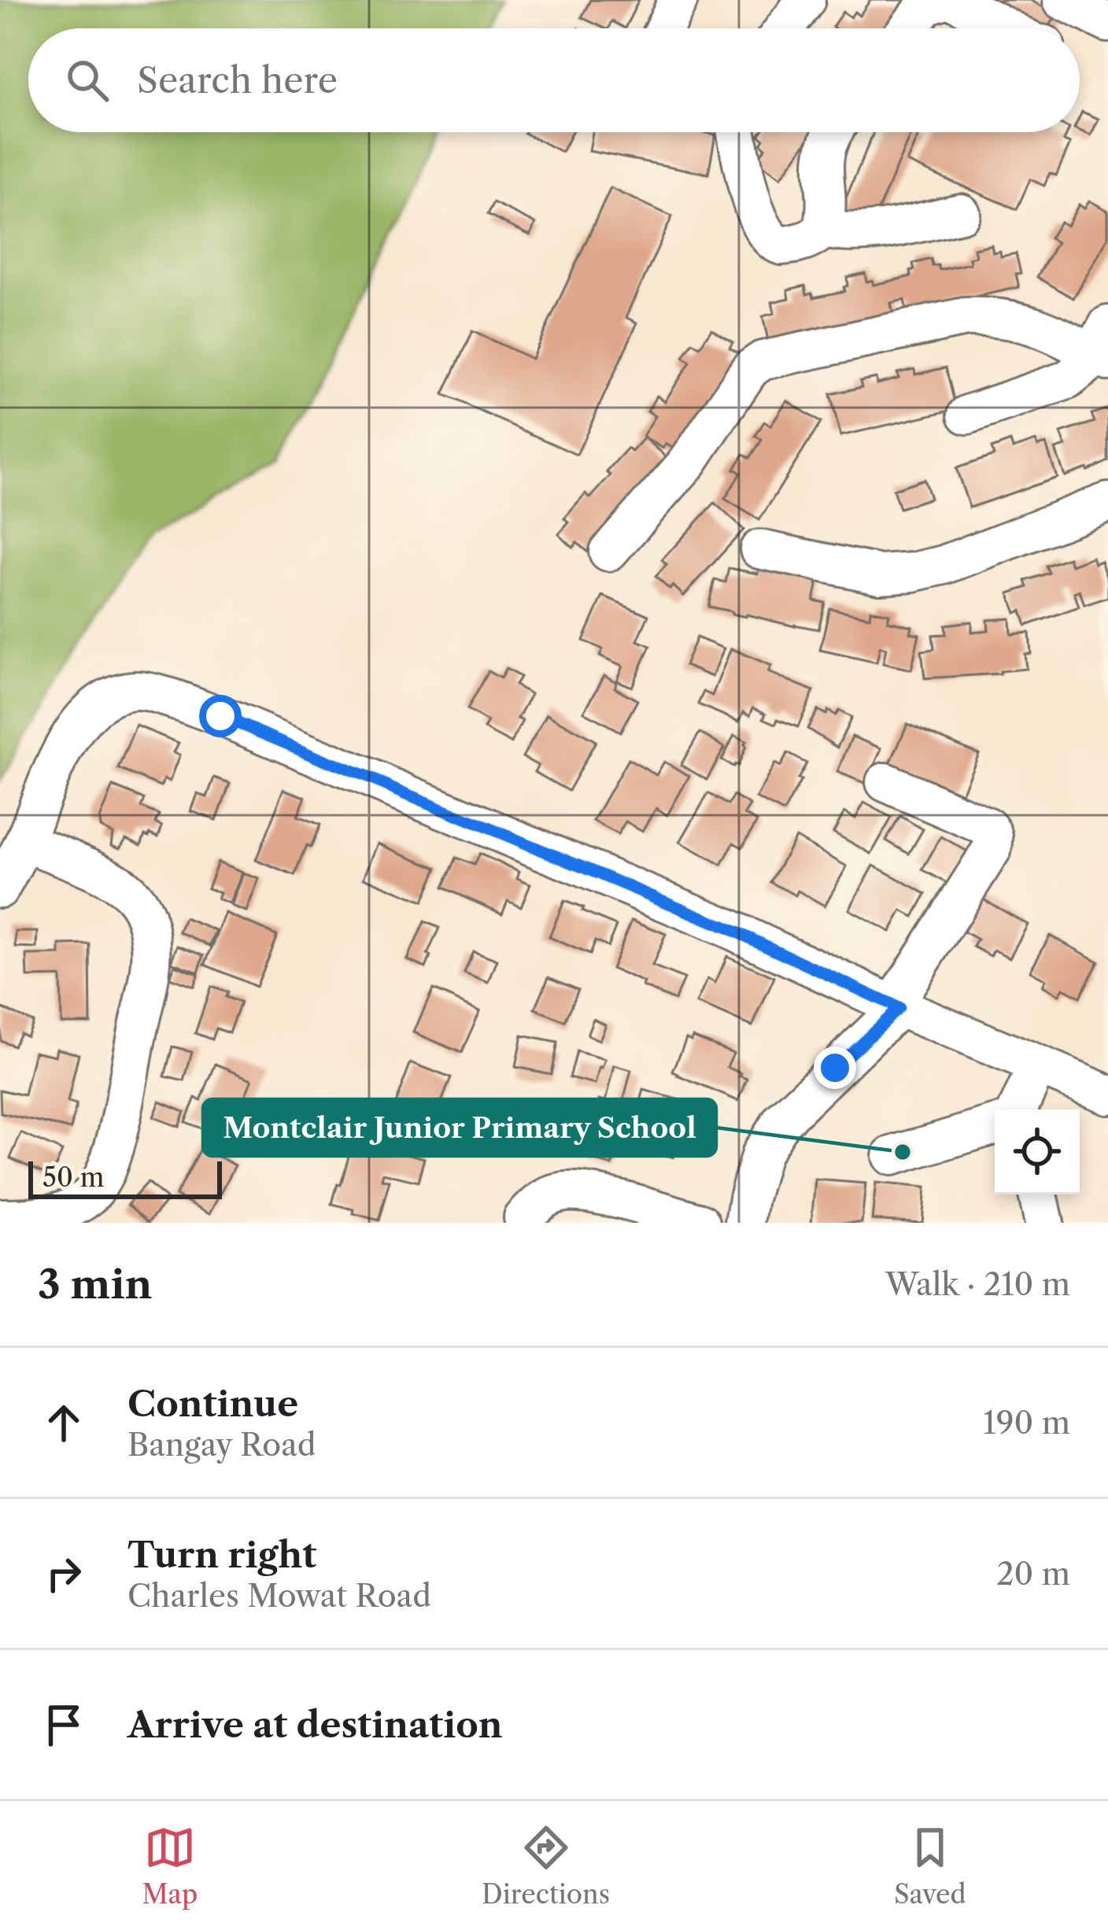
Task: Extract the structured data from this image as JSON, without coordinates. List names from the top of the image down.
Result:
{
  "places": ["Montclair Junior Primary School"],
  "scale_bar": "50 m",
  "page": {
    "search": "Search here",
    "scale": "50 m",
    "heading": ["3 min", "Walk · 210 m"],
    "list": [
      ["Continue", "Bangay Road", "190 m"],
      ["Turn right", "Charles Mowat Road", "20 m"],
      "Arrive at destination"
    ],
    "nav": ["Map", "Directions", "Saved"]
  }
}
